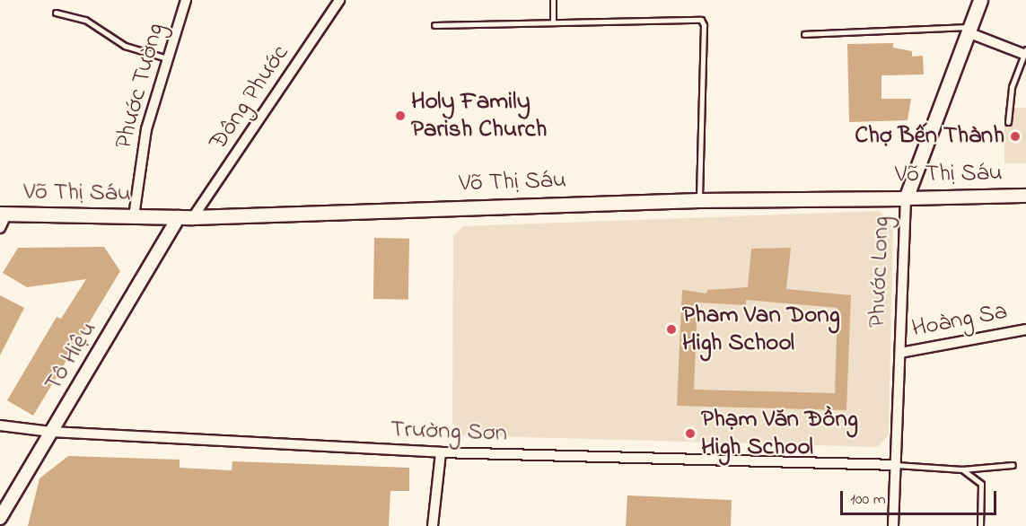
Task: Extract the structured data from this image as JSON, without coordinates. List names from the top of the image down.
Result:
{
  "streets": {
    "main road": ["Võ Thị Sáu", "Phước Long"],
    "street": [
      "Phước Tường",
      "Đông Phước",
      "Hoàng Sa",
      "Tô Hiệu",
      "Trường Sơn"
    ]
  },
  "crossings": [
    ["Phước Tường", "Võ Thị Sáu"],
    ["Đông Phước", "Võ Thị Sáu"],
    ["Đông Phước", "Tô Hiệu"],
    ["Võ Thị Sáu", "Phước Long"],
    ["Võ Thị Sáu", "Tô Hiệu"],
    ["Phước Long", "Hoàng Sa"],
    ["Phước Long", "Trường Sơn"],
    ["Tô Hiệu", "Trường Sơn"]
  ],
  "places": [
    "Holy Family Parish Church",
    "Chợ Bến Thành",
    "Pham Van Dong High School",
    "Phạm Văn Đồng High School"
  ],
  "scale_bar": "100 m"
}
